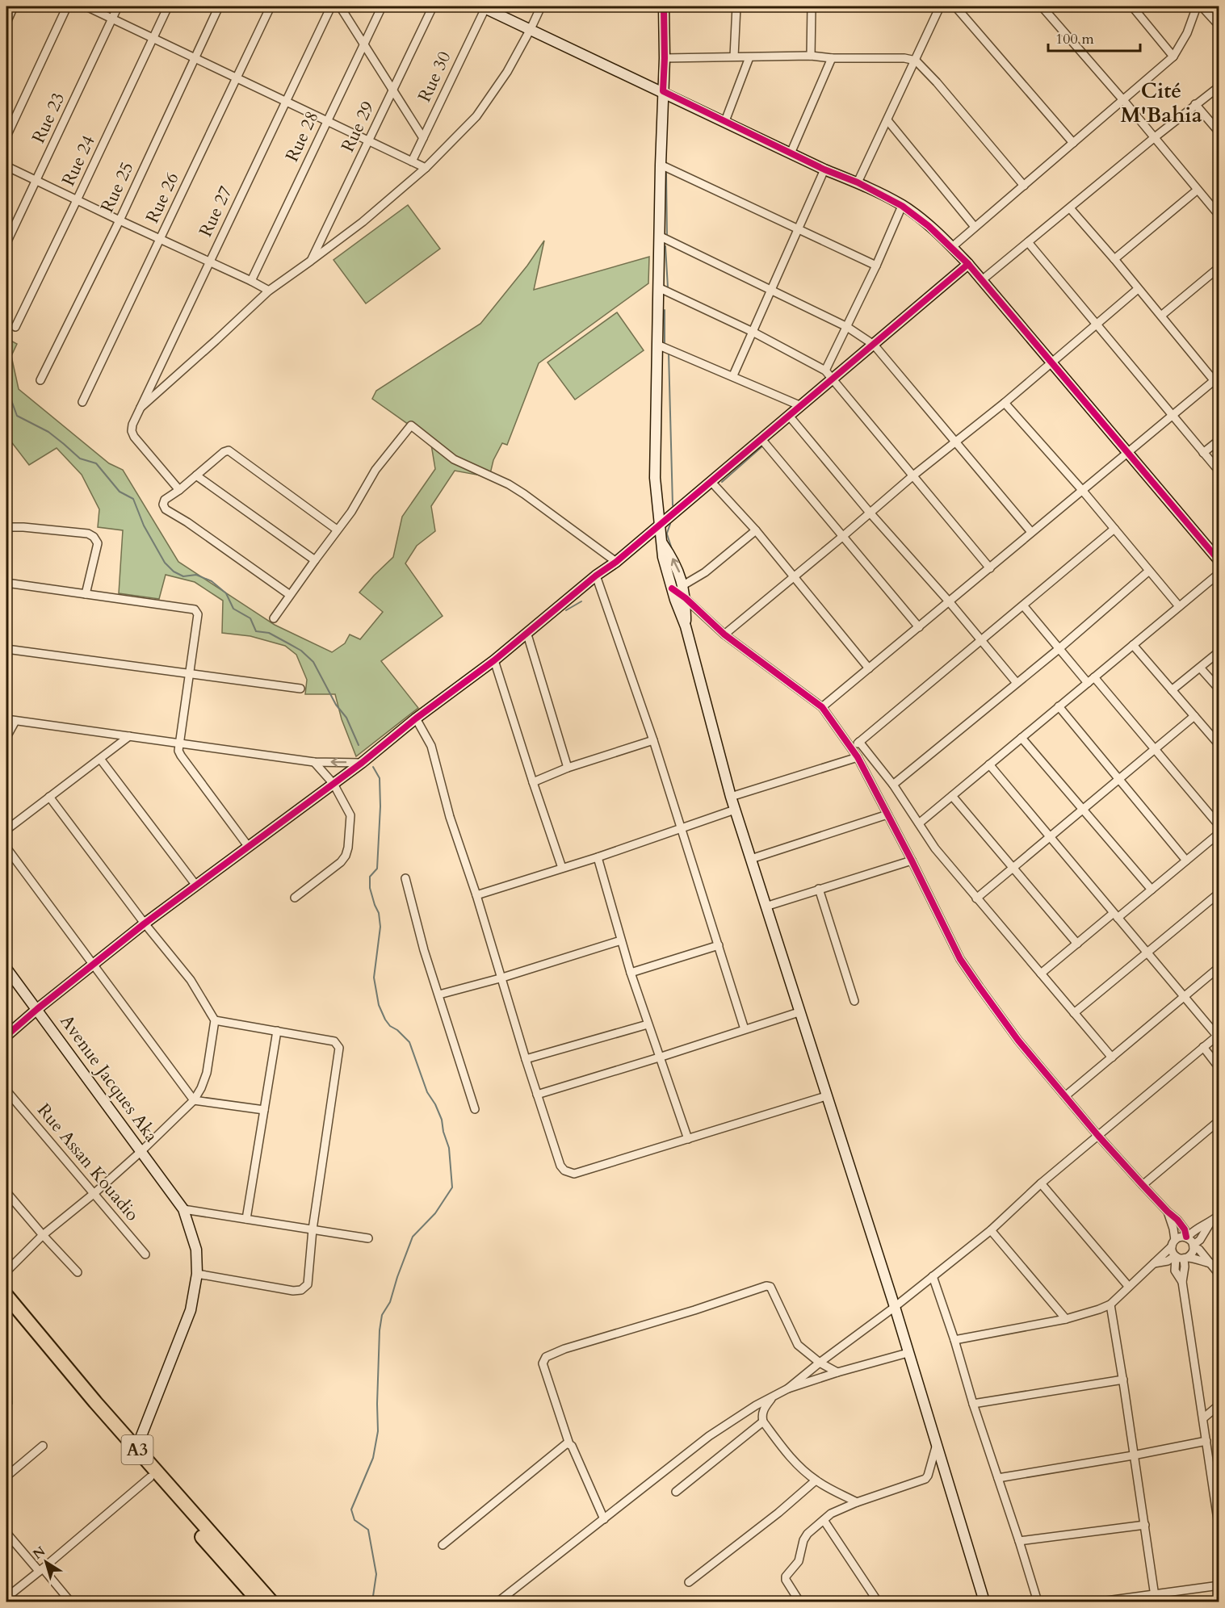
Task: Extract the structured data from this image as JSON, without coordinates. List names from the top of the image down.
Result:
{
  "streets": {
    "highway": ["A3"],
    "street": [
      "Rue 30",
      "Rue 23",
      "Rue 29",
      "Rue 28",
      "Rue 24",
      "Rue 25",
      "Rue 26",
      "Rue 27",
      "Avenue Jacques Aka",
      "Rue Assan Kouadio"
    ]
  },
  "crossings": [
    ["Avenue Jacques Aka", "A3"]
  ],
  "districts": ["Cité M'Bahia"],
  "scale_bar": "100 m",
  "north": "top left"
}
